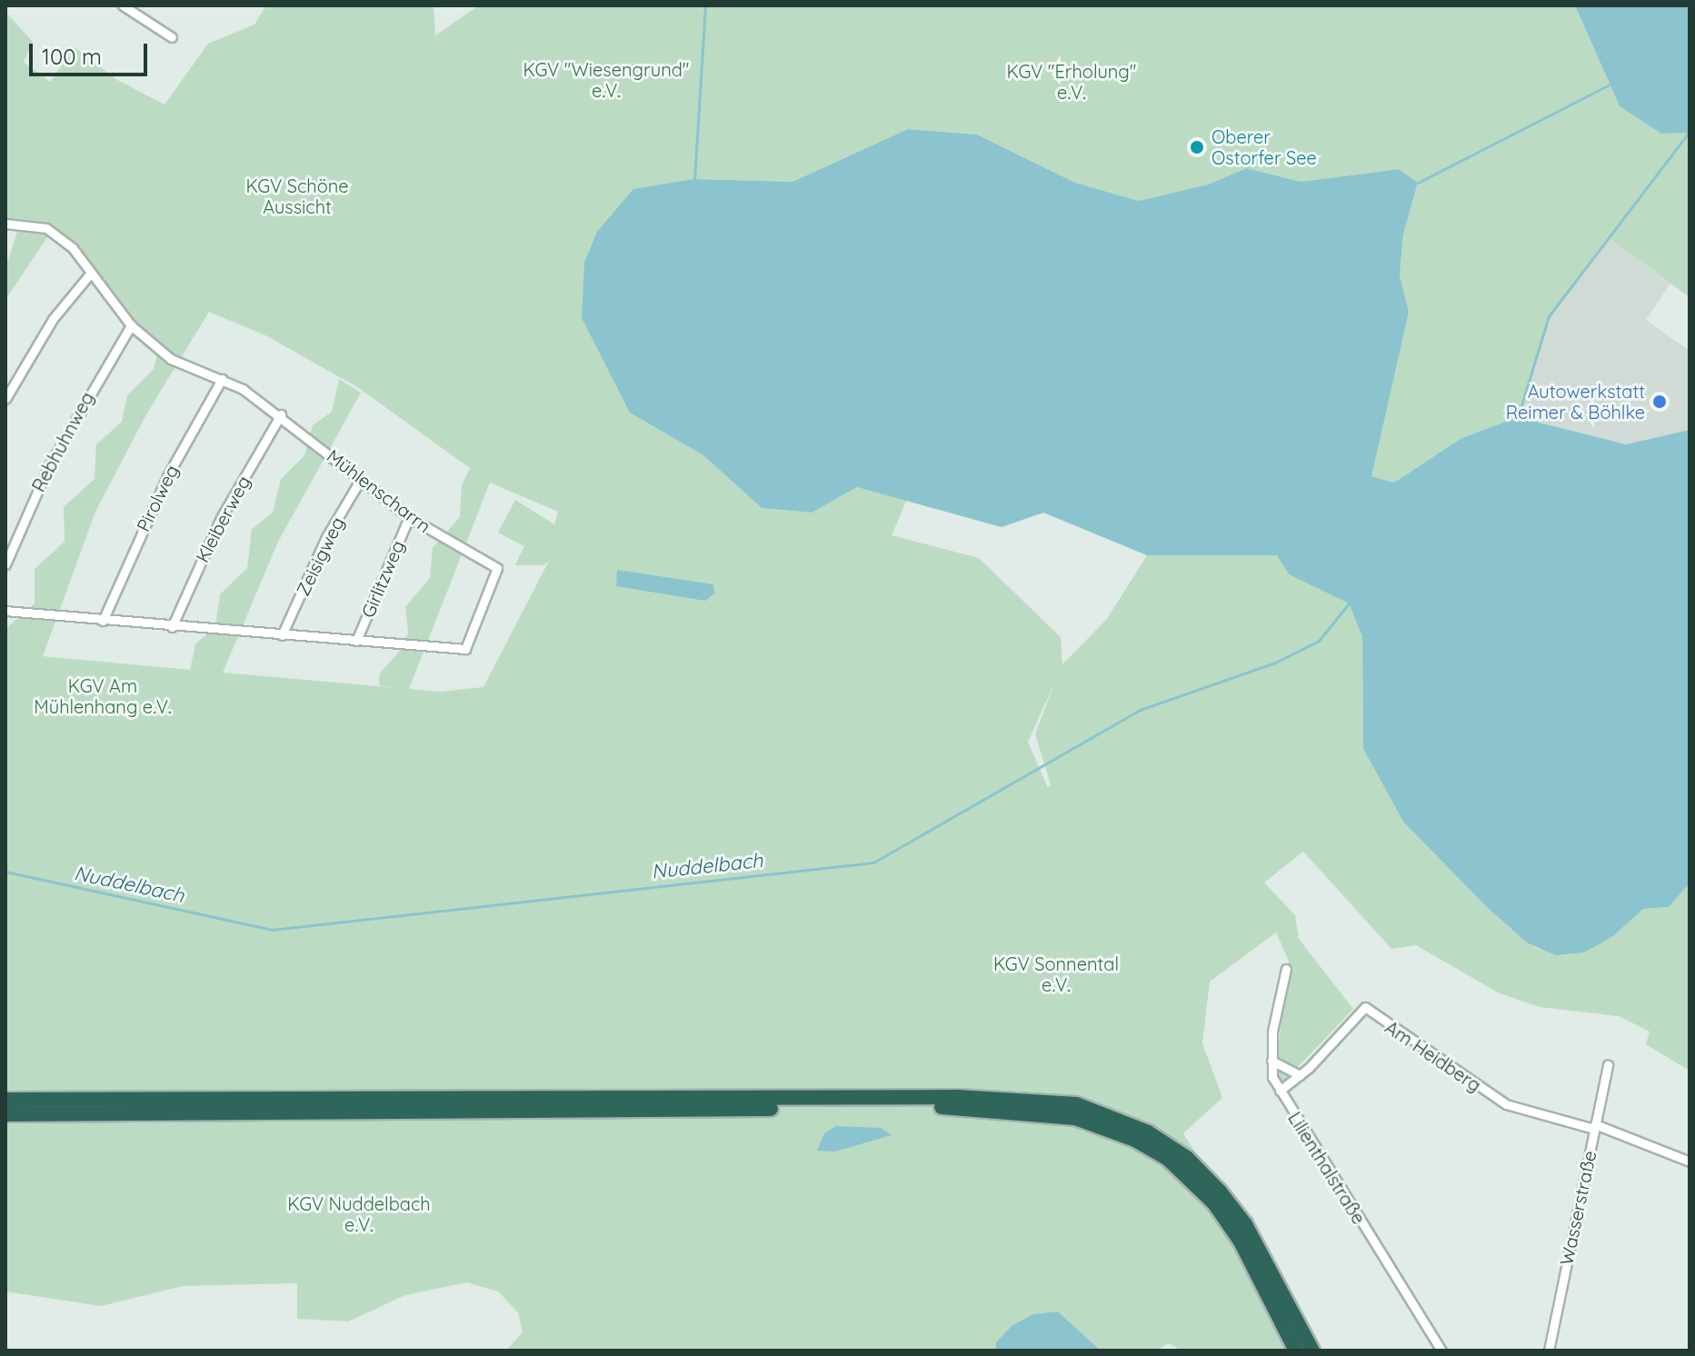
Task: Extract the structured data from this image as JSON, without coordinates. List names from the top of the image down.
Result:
{
  "streets": {
    "street": [
      "Rebhuhnweg",
      "Mühlenscharrn",
      "Pirolweg",
      "Kleiberweg",
      "Zeisigweg",
      "Girlitzweg",
      "Am Heidberg",
      "Lilienthalstraße",
      "Wasserstraße"
    ]
  },
  "crossings": [
    ["Rebhuhnweg", "Mühlenscharrn"],
    ["Mühlenscharrn", "Pirolweg"],
    ["Mühlenscharrn", "Kleiberweg"],
    ["Mühlenscharrn", "Zeisigweg"],
    ["Mühlenscharrn", "Girlitzweg"],
    ["Am Heidberg", "Lilienthalstraße"],
    ["Am Heidberg", "Wasserstraße"]
  ],
  "water": ["Nuddelbach"],
  "parks": [
    "KGV \"Wiesengrund\" e.V.",
    "KGV \"Erholung\" e.V.",
    "KGV Schöne Aussicht",
    "KGV Am Mühlenhang e.V.",
    "KGV Sonnental e.V.",
    "KGV Nuddelbach e.V."
  ],
  "places": ["Oberer Ostorfer See", "Autowerkstatt Reimer & Böhlke"],
  "scale_bar": "100 m"
}
